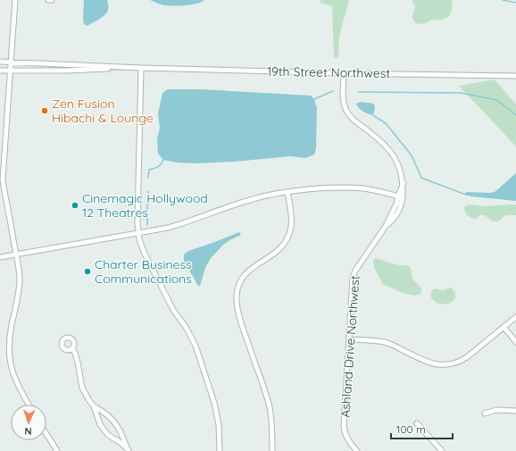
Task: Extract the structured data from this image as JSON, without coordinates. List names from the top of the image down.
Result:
{
  "streets": {
    "street": ["19th Street Northwest", "Ashland Drive Northwest"]
  },
  "crossings": [
    ["19th Street Northwest", "Ashland Drive Northwest"]
  ],
  "places": ["Zen Fusion Hibachi & Lounge", "Cinemagic Hollywood 12 Theatres", "Charter Business Communications"],
  "scale_bar": "100 m",
  "north": "bottom"
}
